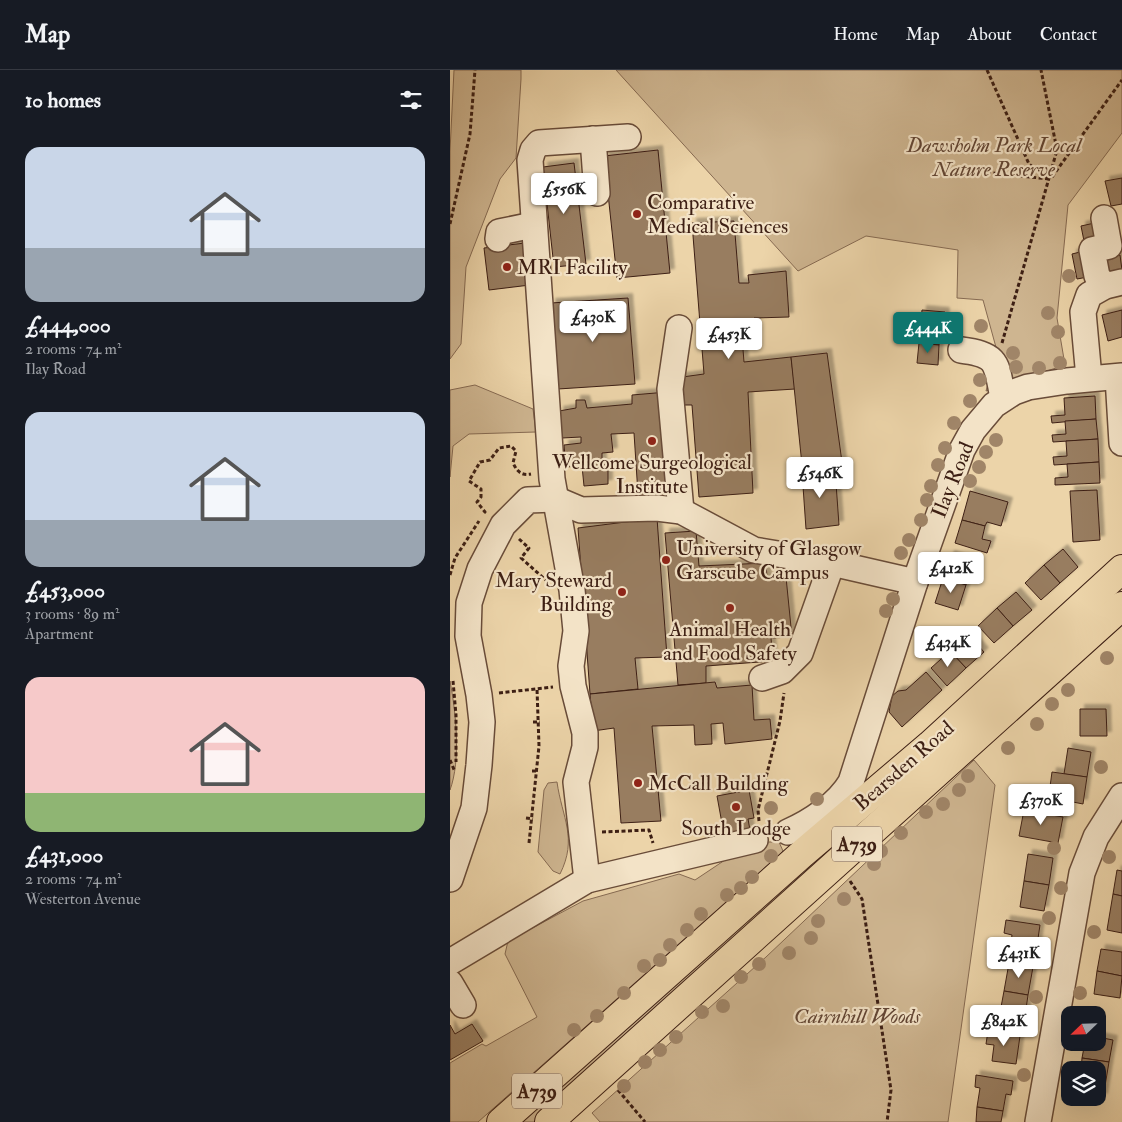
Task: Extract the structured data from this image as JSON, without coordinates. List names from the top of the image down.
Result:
{
  "streets": {
    "main road": ["Bearsden Road", "A739"],
    "street": ["Ilay Road"]
  },
  "crossings": [
    ["Bearsden Road", "A739"]
  ],
  "parks": ["Dawsholm Park Local Nature Reserve", "Cairnhill Woods"],
  "places": [
    "Comparative Medical Sciences",
    "MRI Facility",
    "Wellcome Surgeological Institute",
    "University of Glasgow Garscube Campus",
    "Mary Steward Building",
    "Animal Health and Food Safety",
    "McCall Building",
    "South Lodge"
  ],
  "north": "bottom left",
  "page": {
    "header": "Map",
    "nav": [
      "Home",
      "Map",
      "About",
      "Contact"
    ],
    "heading": "10 homes",
    "list": [
      {
        "name": "£444,000",
        "note": "2 rooms · 74 m² · Ilay Road"
      },
      {
        "name": "£453,000",
        "note": "3 rooms · 89 m² · Apartment"
      },
      {
        "name": "£431,000",
        "note": "2 rooms · 74 m² · Westerton Avenue"
      }
    ],
    "price": [
      "£556K",
      "£430K",
      "£444K",
      "£453K",
      "£546K",
      "£412K",
      "£434K",
      "£370K",
      "£431K",
      "£842K"
    ]
  }
}
